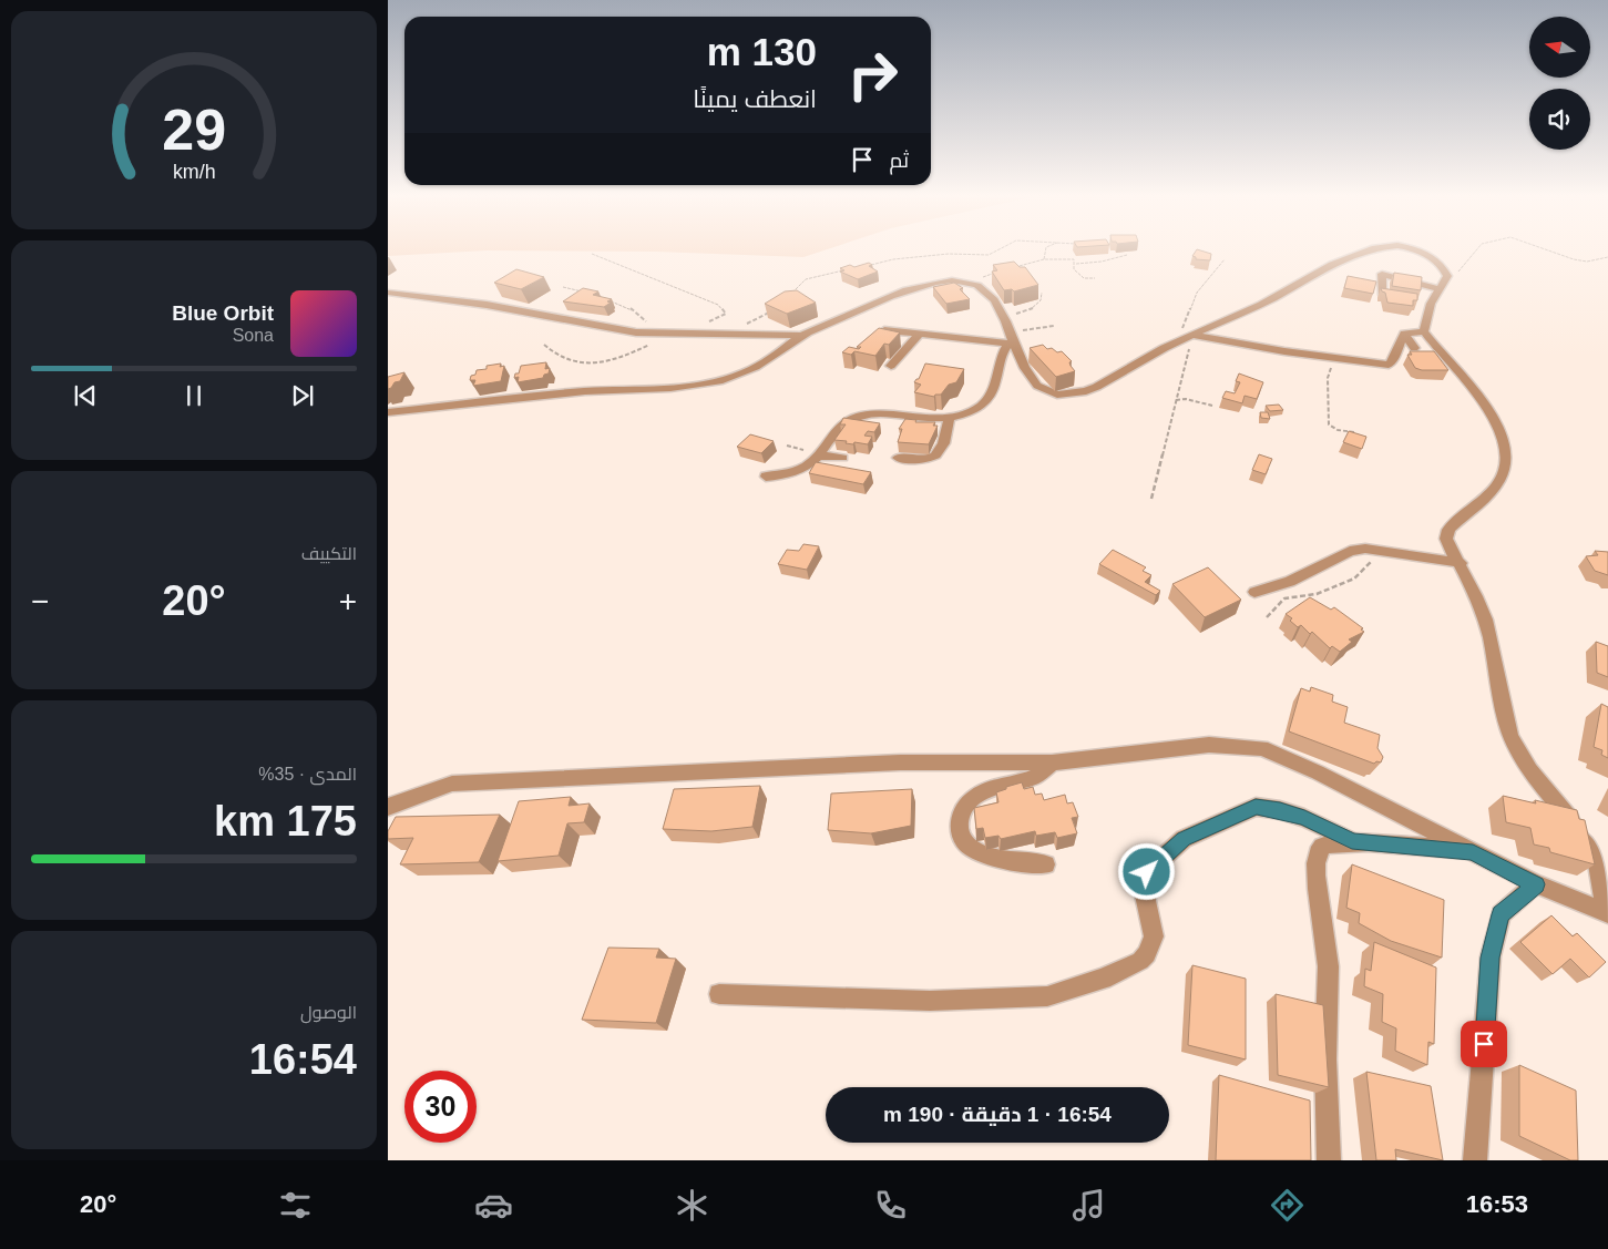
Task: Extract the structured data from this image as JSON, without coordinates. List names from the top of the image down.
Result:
{
  "north": "left",
  "page": {
    "turn": ["130 m", "انعطف يمينًا"],
    "then": "ثم",
    "song": ["Blue Orbit", "Sona"],
    "tile": [
      "التكييف",
      ["المدى · 35%", "175 km"],
      ["الوصول", "16:54"]
    ],
    "heat": ["−", "20°", "+"],
    "limit": "30",
    "trip": "16:54 · 1 دقيقة · 190 m",
    "tabs": ["16:53", "20°"],
    "gauge": ["29", "km/h"]
  }
}
